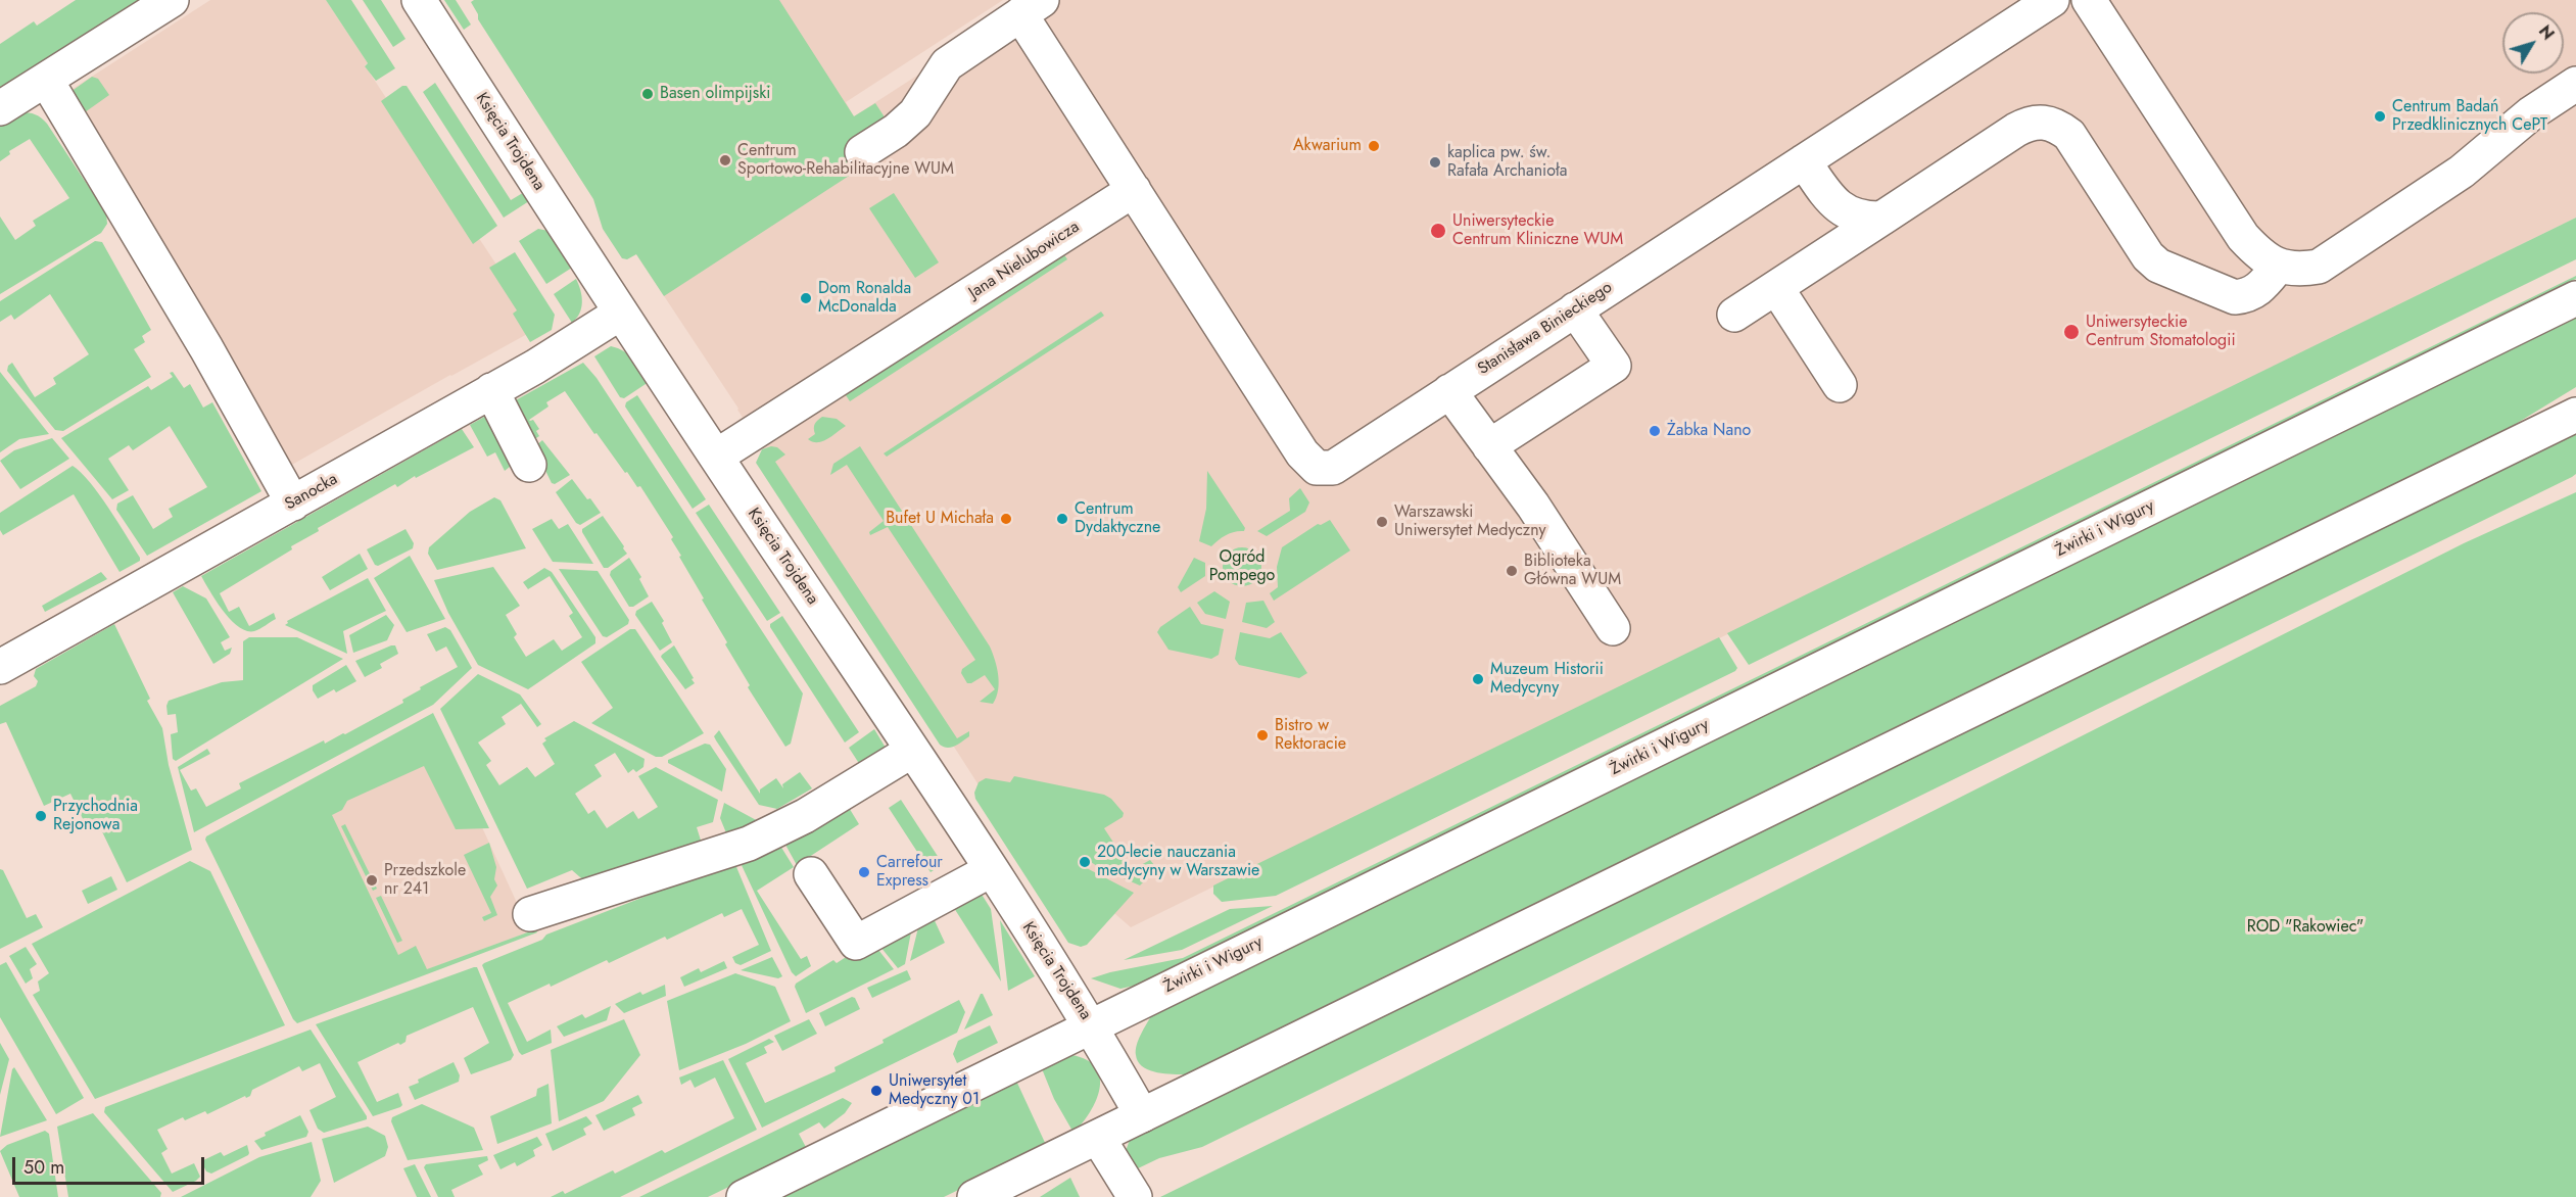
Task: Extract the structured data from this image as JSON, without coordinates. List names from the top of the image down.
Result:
{
  "streets": {
    "main road": [
      "Księcia Trojdena",
      "Jana Nielubowicza",
      "Stanisława Binieckiego",
      "Sanocka",
      "Żwirki i Wigury"
    ]
  },
  "crossings": [
    ["Księcia Trojdena", "Jana Nielubowicza"],
    ["Księcia Trojdena", "Sanocka"],
    ["Księcia Trojdena", "Żwirki i Wigury"],
    ["Jana Nielubowicza", "Stanisława Binieckiego"]
  ],
  "parks": ["Ogród Pompego", "ROD \"Rakowiec\""],
  "places": [
    "Basen olimpijski",
    "Centrum Badań Przedklinicznych CePT",
    "Akwarium",
    "Centrum Sportowo-Rehabilitacyjne WUM",
    "kaplica pw. św. Rafała Archanioła",
    "Uniwersyteckie Centrum Kliniczne WUM",
    "Dom Ronalda McDonalda",
    "Uniwersyteckie Centrum Stomatologii",
    "Żabka Nano",
    "Bufet U Michała",
    "Centrum Dydaktyczne",
    "Warszawski Uniwersytet Medyczny",
    "Biblioteka Główna WUM",
    "Muzeum Historii Medycyny",
    "Bistro w Rektoracie",
    "Przychodnia Rejonowa",
    "200-lecie nauczania medycyny w Warszawie",
    "Carrefour Express",
    "Przedszkole nr 241",
    "Uniwersytet Medyczny 01"
  ],
  "scale_bar": "50 m",
  "north": "top right"
}
